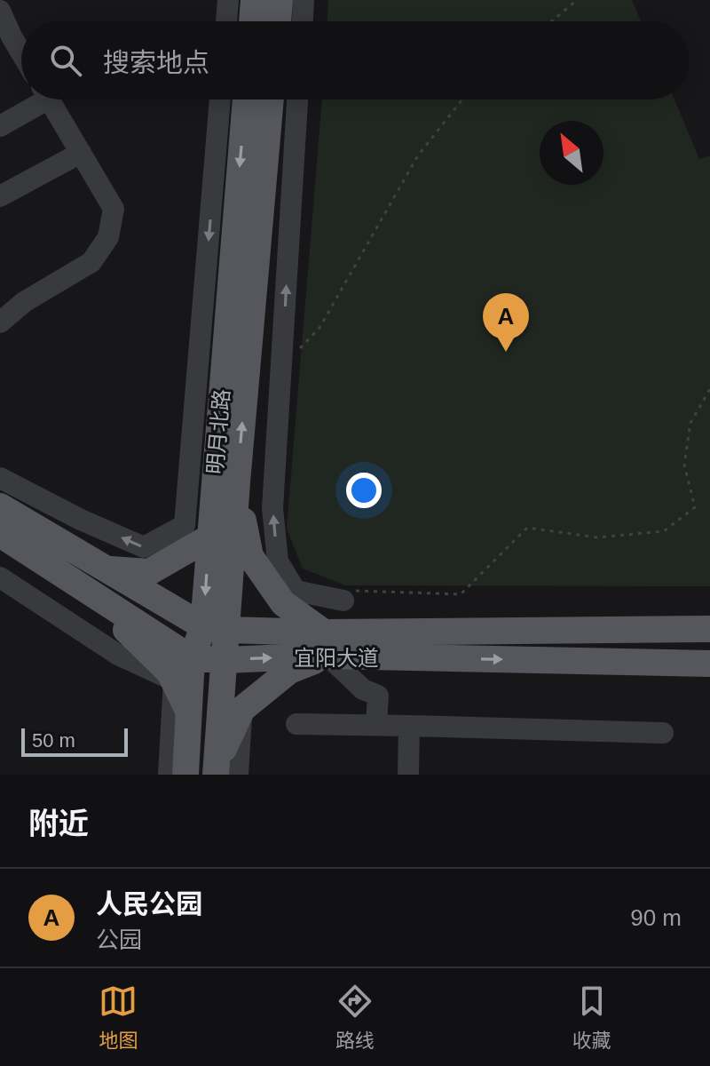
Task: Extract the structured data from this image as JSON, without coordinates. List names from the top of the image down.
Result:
{
  "streets": {
    "main road": ["明月北路", "宜阳大道"]
  },
  "crossings": [
    ["明月北路", "宜阳大道"]
  ],
  "scale_bar": "50 m",
  "north": "top left",
  "page": {
    "search": "搜索地点",
    "pins": "A",
    "scale": "50 m",
    "heading": "附近",
    "list": [
      {
        "mark": "A",
        "name": "人民公园",
        "note": "公园",
        "value": "90 m"
      }
    ],
    "nav": ["地图", "路线", "收藏"]
  }
}
